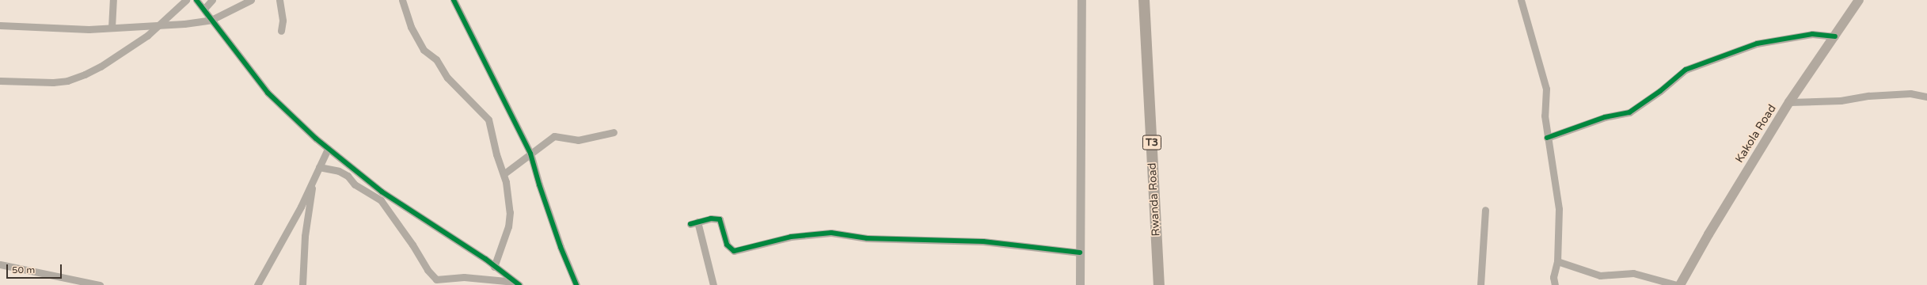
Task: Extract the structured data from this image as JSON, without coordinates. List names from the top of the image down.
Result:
{
  "streets": {
    "highway": ["T3", "Rwanda Road"],
    "main road": ["Kakola Road"]
  },
  "scale_bar": "50 m"
}
